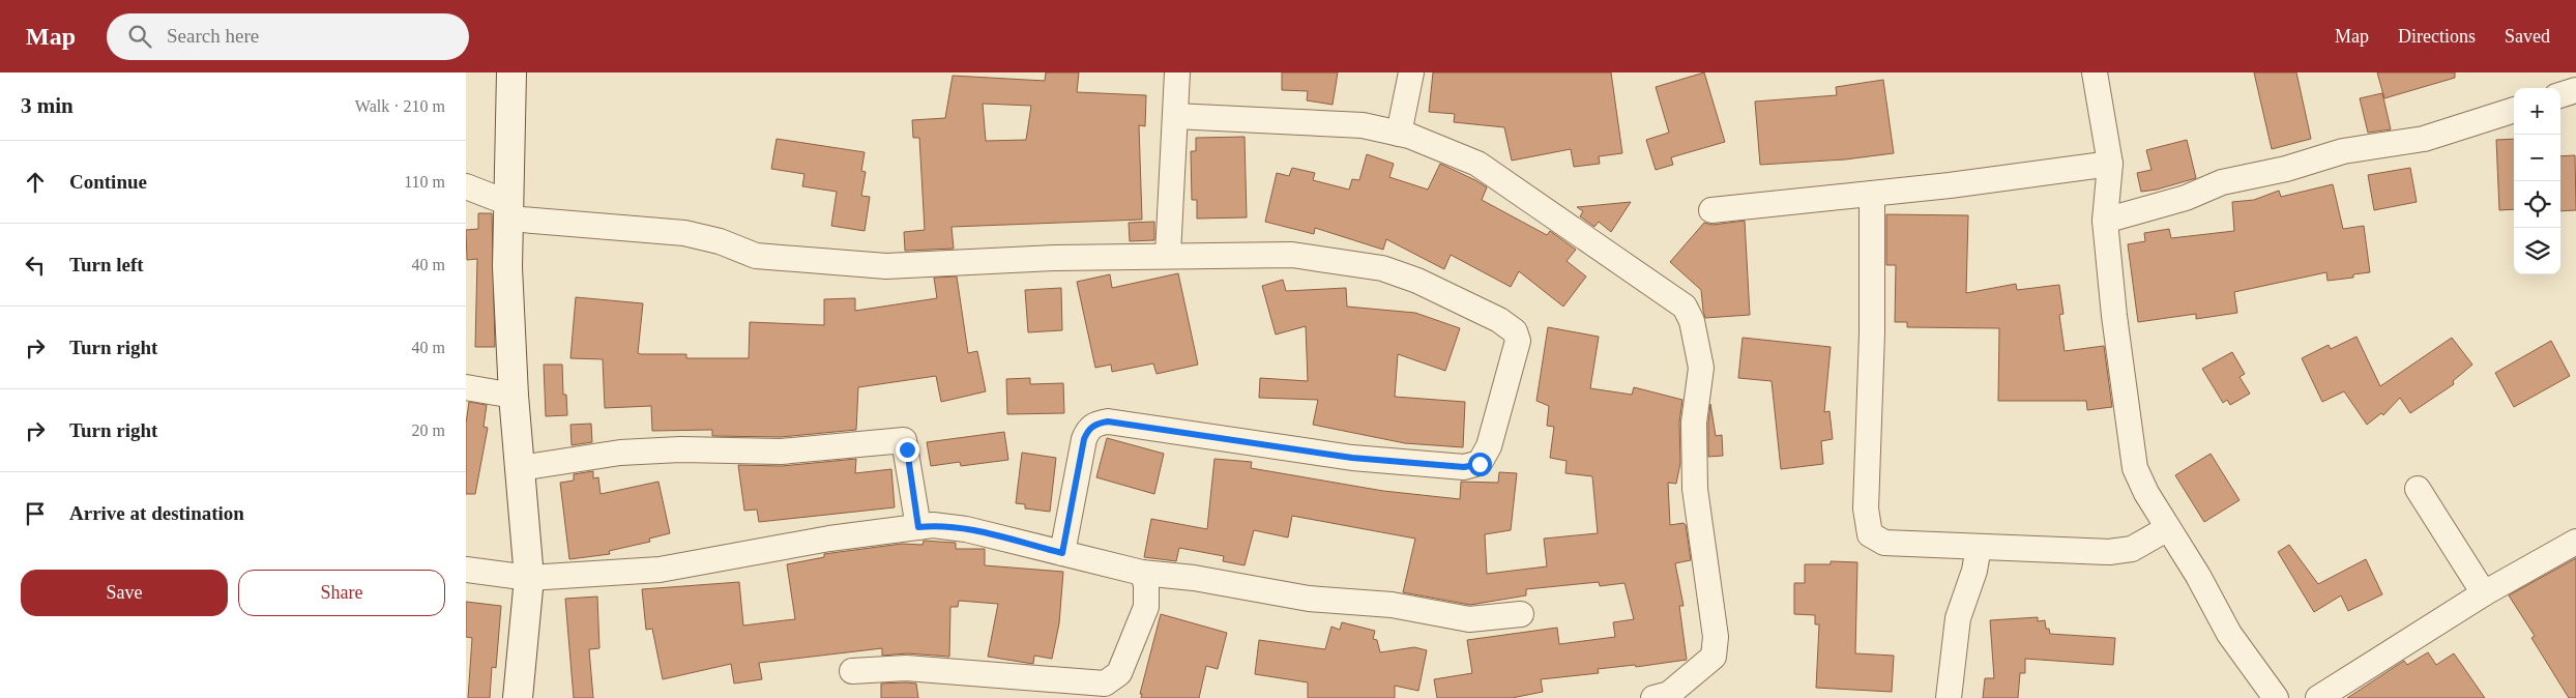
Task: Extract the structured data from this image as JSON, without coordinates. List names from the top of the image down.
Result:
{
  "page": {
    "header": "Map",
    "search": "Search here",
    "nav": ["Map", "Directions", "Saved"],
    "heading": ["3 min", "Walk · 210 m"],
    "map_buttons": ["+", "−"],
    "list": [
      ["Continue", "110 m"],
      ["Turn left", "40 m"],
      ["Turn right", "40 m"],
      ["Turn right", "20 m"],
      "Arrive at destination"
    ],
    "buttons": ["Save", "Share"]
  }
}
